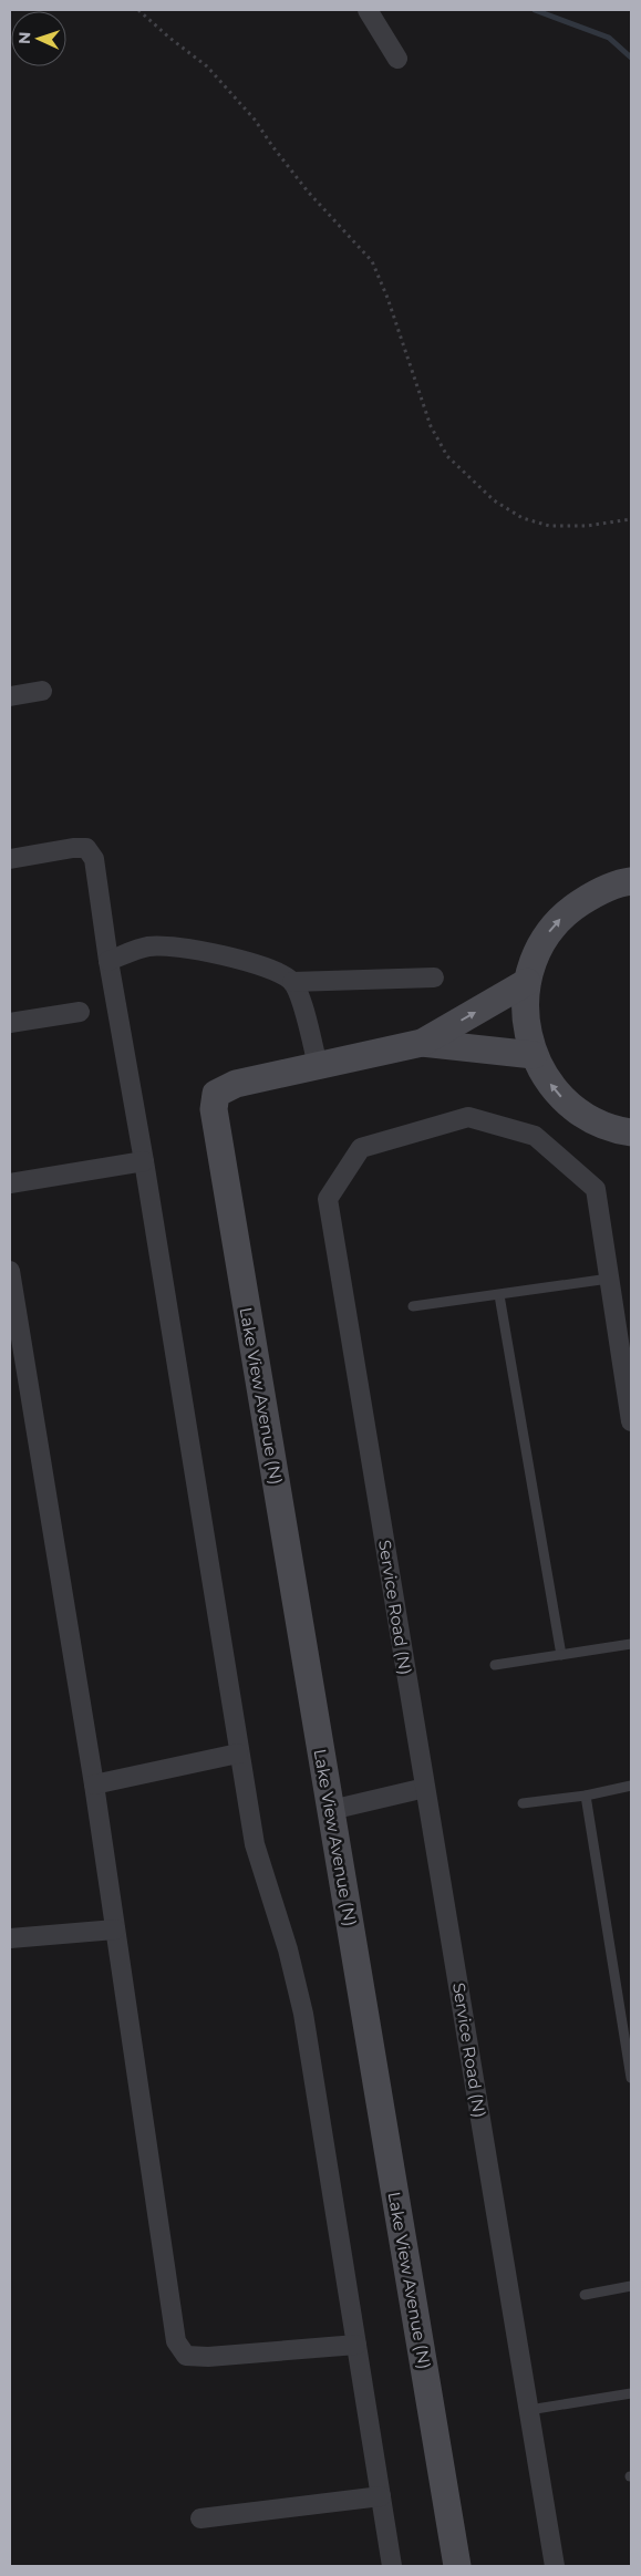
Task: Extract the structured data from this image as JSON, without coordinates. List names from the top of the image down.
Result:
{
  "streets": {
    "street": ["Lake View Avenue (N)", "Service Road (N)"]
  },
  "north": "left"
}
